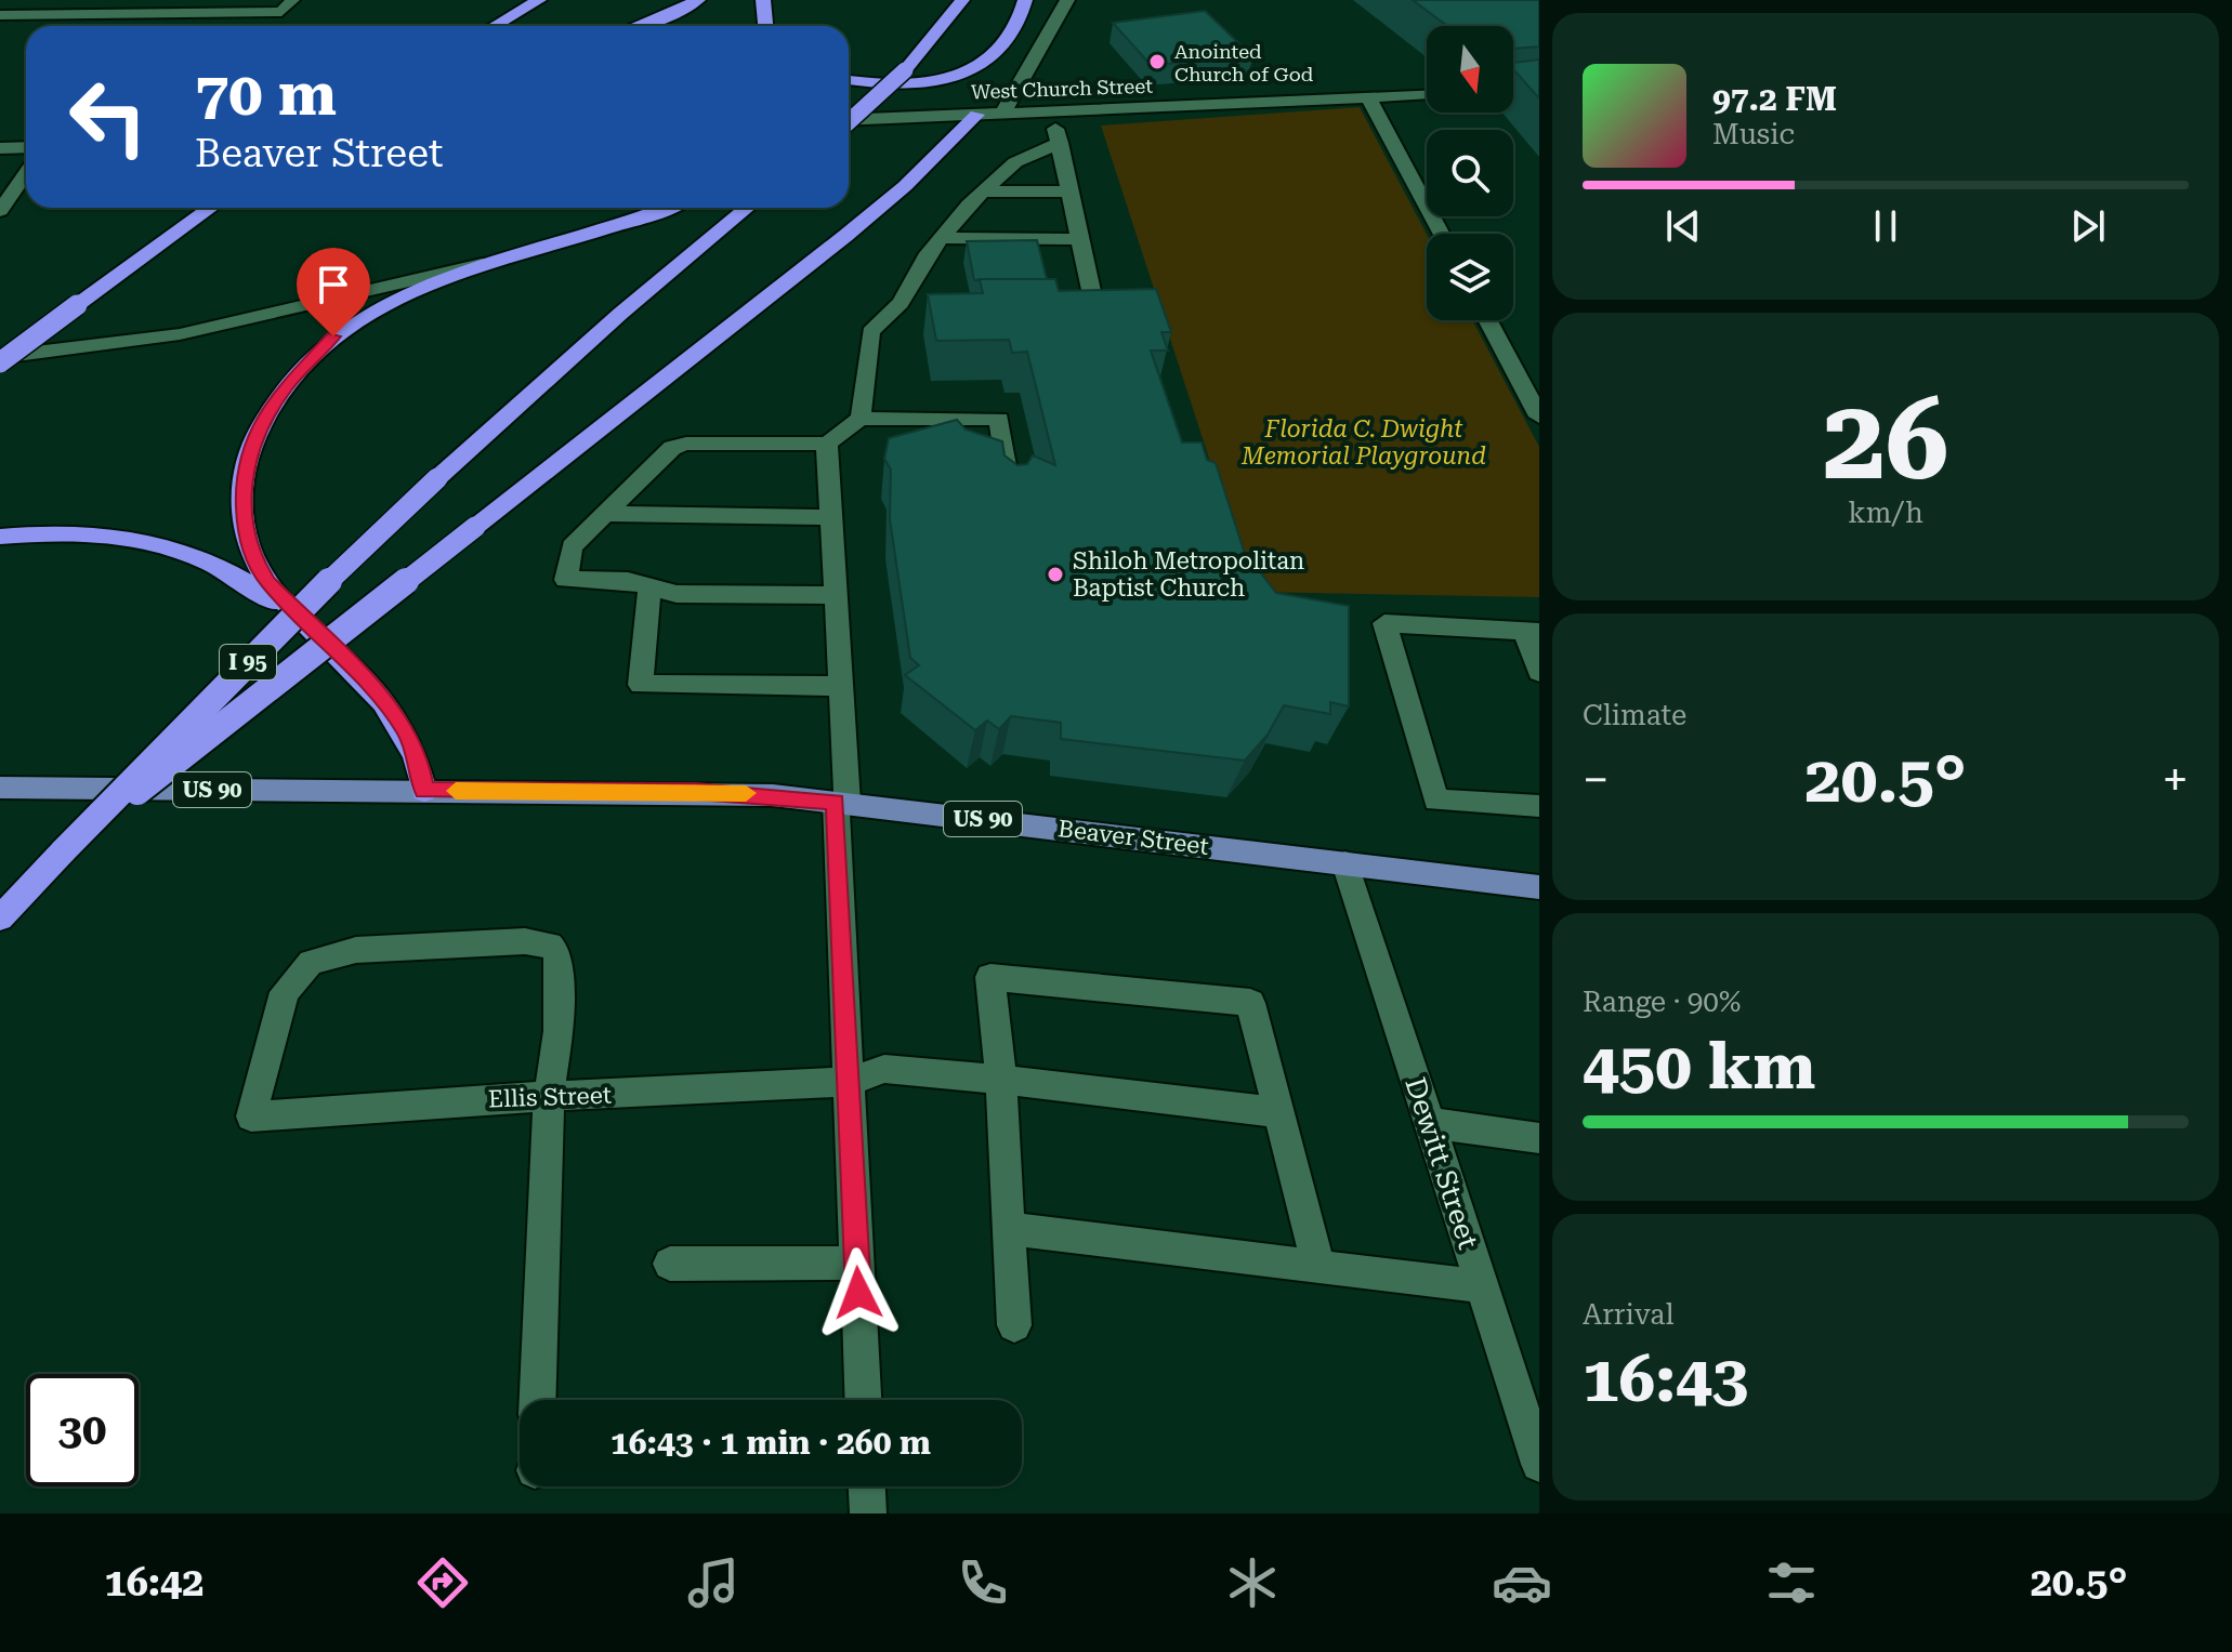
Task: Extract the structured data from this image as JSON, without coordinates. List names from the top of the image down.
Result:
{
  "streets": {
    "highway": ["I 95"],
    "main road": ["US 90", "Beaver Street"],
    "street": ["West Church Street", "Ellis Street", "Dewitt Street"]
  },
  "crossings": [
    ["Beaver Street", "Dewitt Street"]
  ],
  "parks": ["Florida C. Dwight Memorial Playground"],
  "places": ["Anointed Church of God", "Shiloh Metropolitan Baptist Church"],
  "north": "bottom",
  "page": {
    "turn": ["70 m", "Beaver Street"],
    "song": ["97.2 FM", "Music"],
    "tile": [
      ["26", "km/h"],
      "Climate",
      ["Range · 90%", "450 km"],
      ["Arrival", "16:43"]
    ],
    "heat": ["−", "20.5°", "+"],
    "limit": "30",
    "trip": "16:43 · 1 min · 260 m",
    "tabs": ["16:42", "20.5°"]
  }
}
